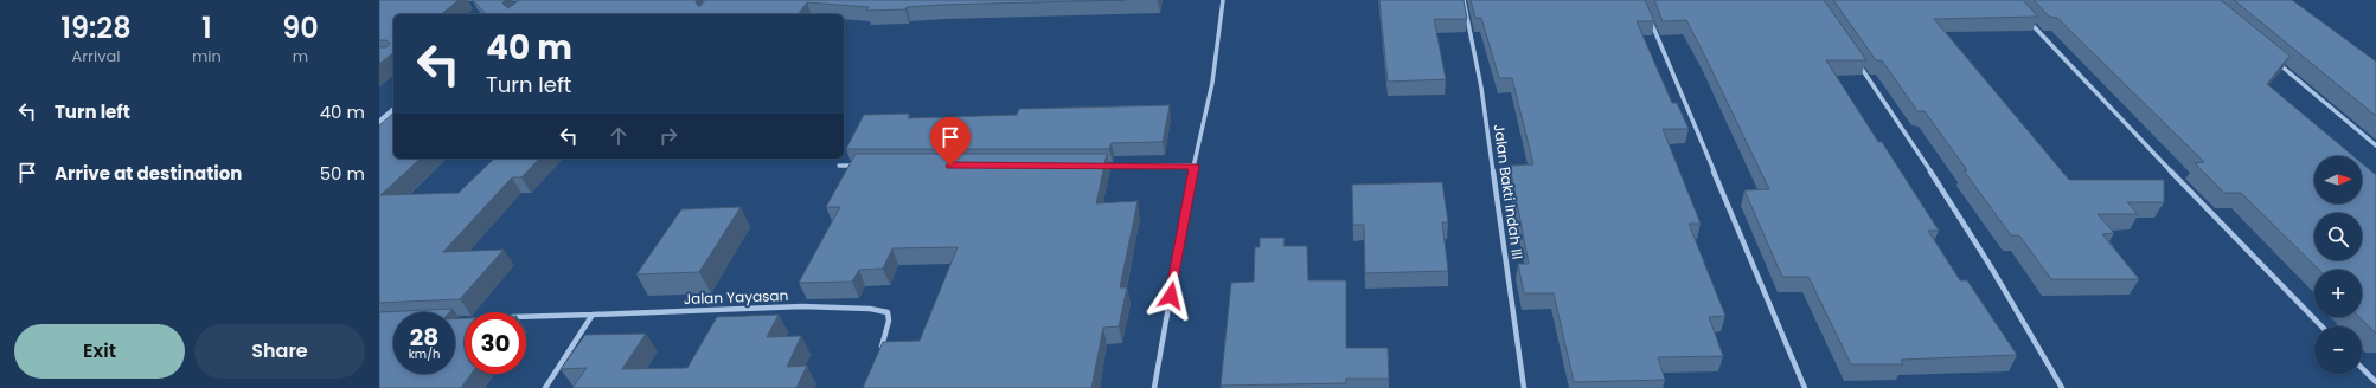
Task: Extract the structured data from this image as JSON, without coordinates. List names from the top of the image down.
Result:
{
  "streets": {
    "street": ["Jalan Bakti Indah III", "Jalan Yayasan"]
  },
  "north": "right",
  "page": {
    "eta": [
      "19:28",
      "Arrival",
      "1",
      "min",
      "90",
      "m"
    ],
    "turn": ["40 m", "Turn left"],
    "list": [
      {
        "name": "Turn left",
        "value": "40 m"
      },
      {
        "name": "Arrive at destination",
        "value": "50 m"
      }
    ],
    "map_buttons": ["+", "−"],
    "speed": "28 km/h",
    "limit": "30",
    "buttons": ["Exit", "Share"]
  }
}
